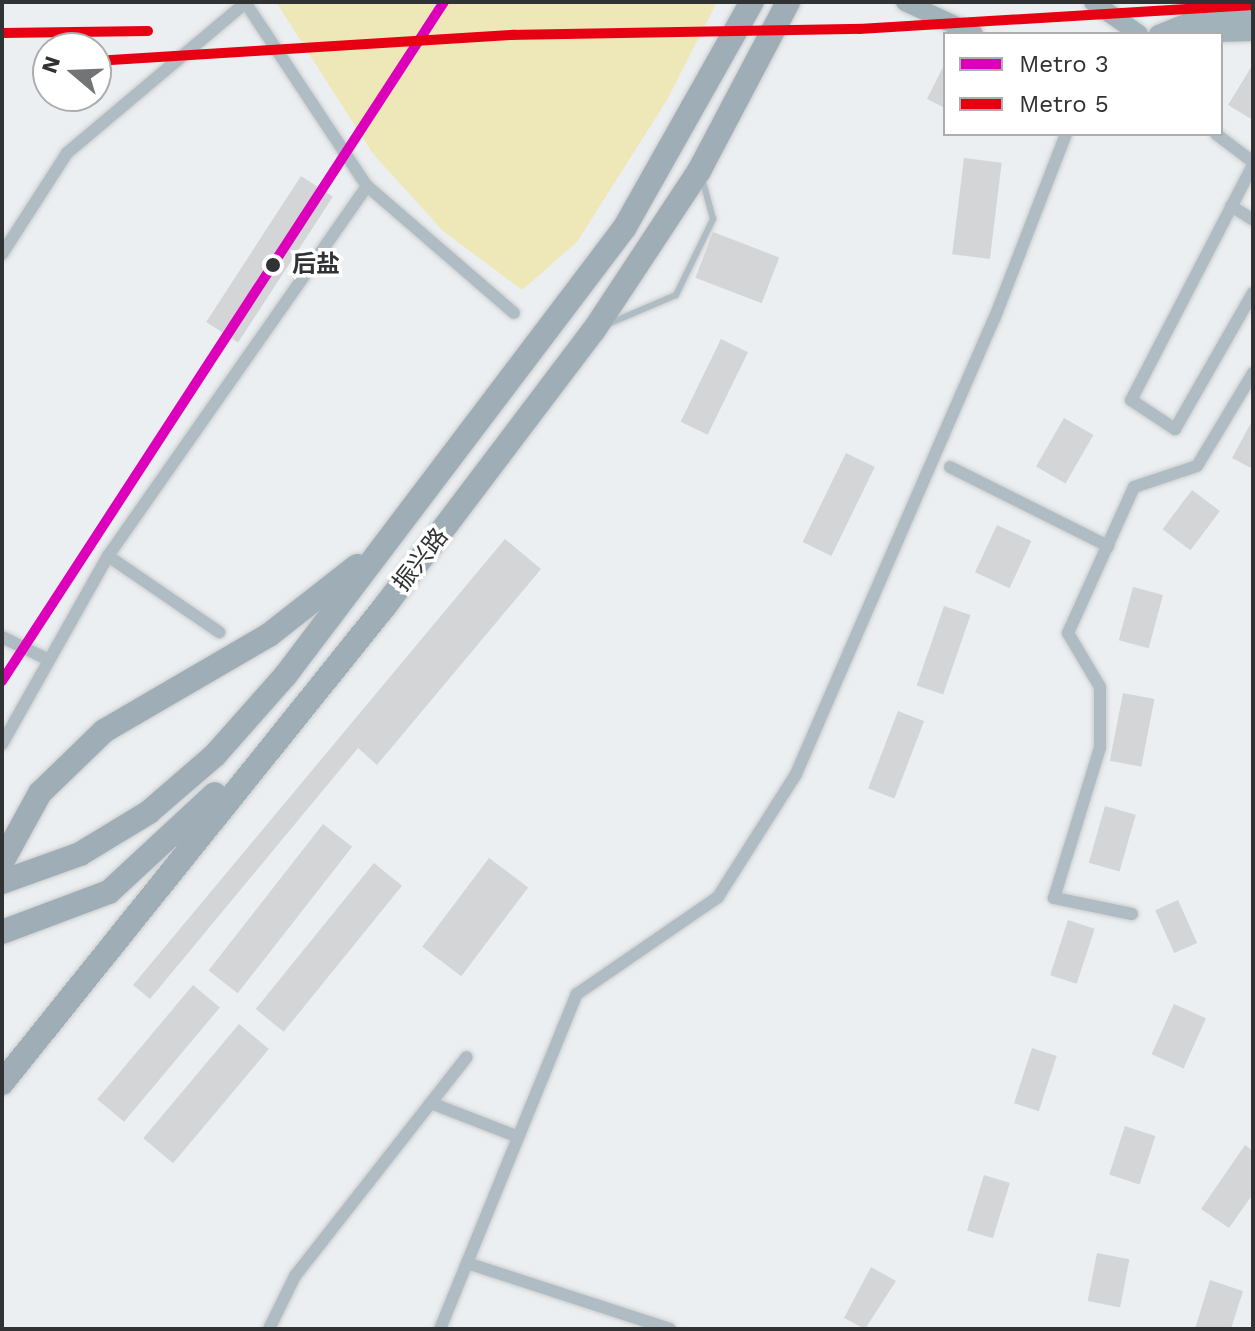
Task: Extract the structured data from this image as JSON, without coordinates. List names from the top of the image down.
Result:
{
  "streets": {
    "highway": ["振兴路"]
  },
  "places": ["后盐"],
  "lines": ["metro line 3", "metro line 5"],
  "legend": ["Metro 3", "Metro 5"],
  "north": "left"
}
